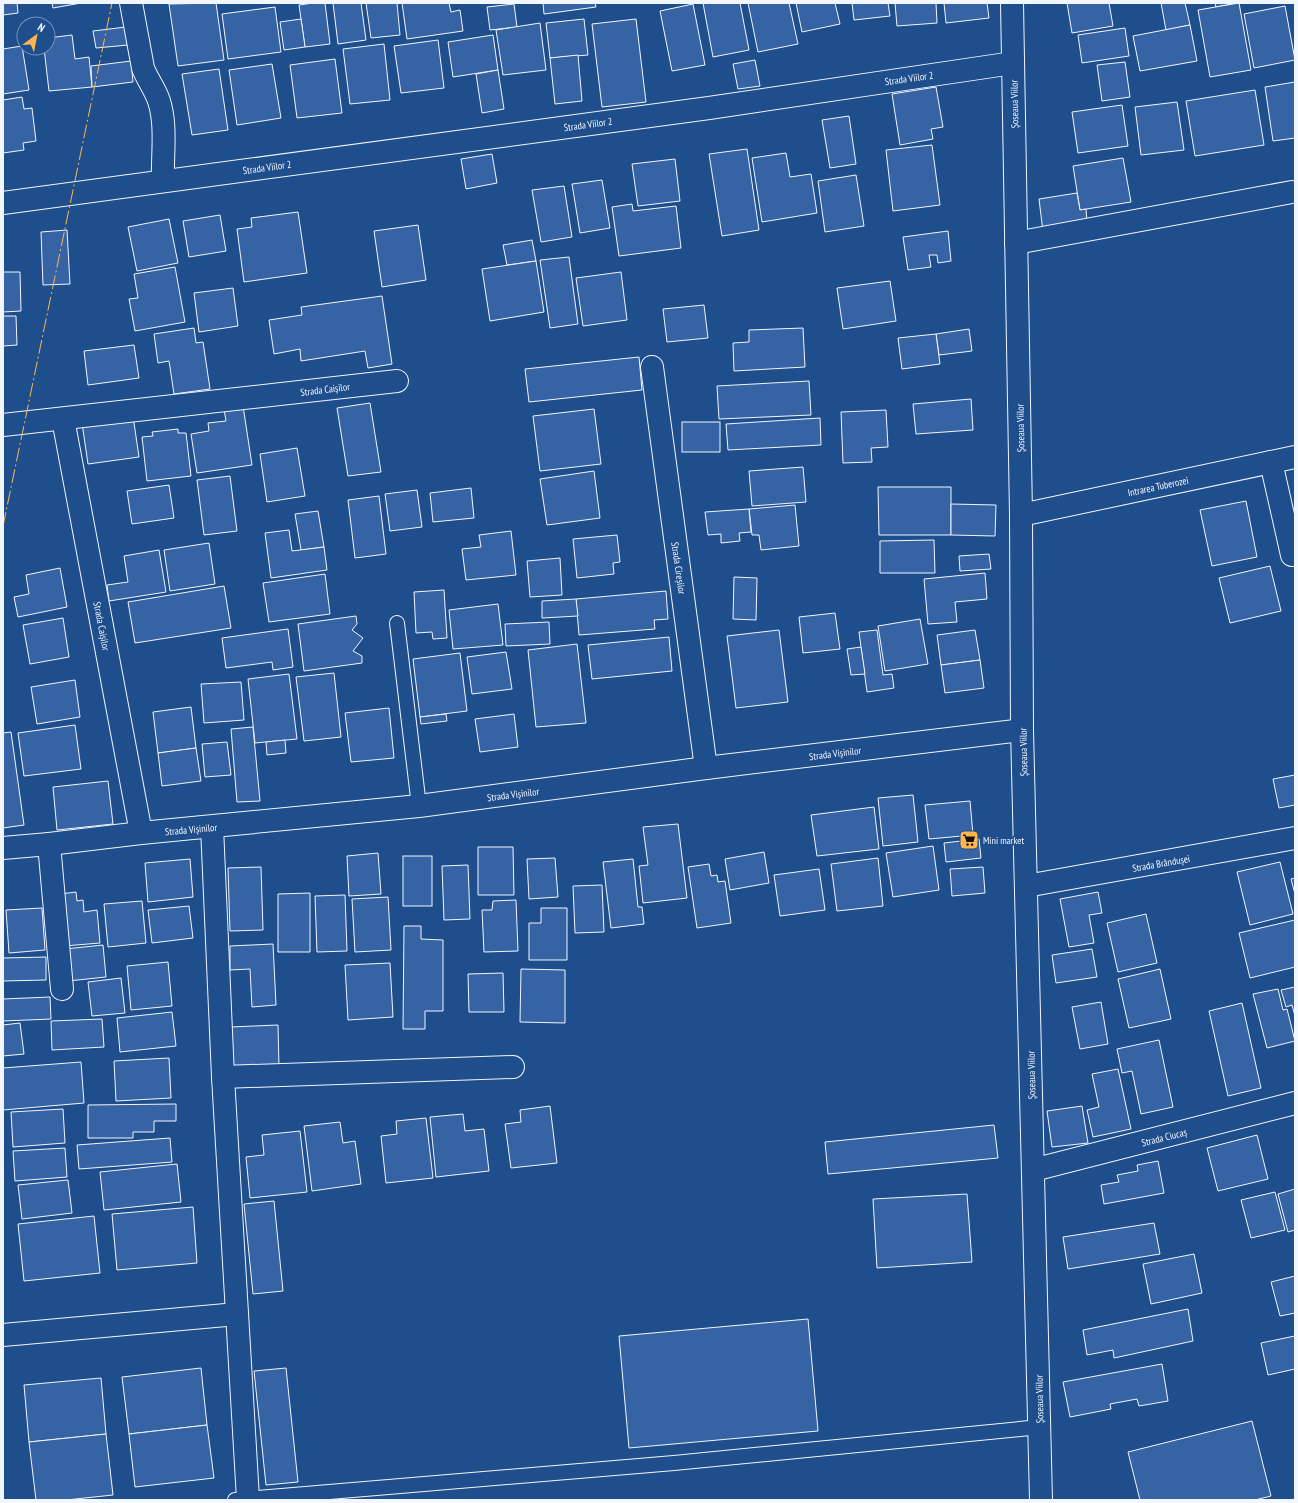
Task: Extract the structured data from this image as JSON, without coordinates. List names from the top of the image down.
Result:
{
  "streets": {
    "street": [
      "Strada Viilor 2",
      "Șoseaua Viilor",
      "Strada Caișilor",
      "Intrarea Tuberozei",
      "Strada Cireșilor",
      "Strada Vișinilor",
      "Strada Brândușei",
      "Strada Ciucaș"
    ]
  },
  "crossings": [
    ["Strada Viilor 2", "Șoseaua Viilor"],
    ["Șoseaua Viilor", "Intrarea Tuberozei"],
    ["Șoseaua Viilor", "Strada Vișinilor"],
    ["Șoseaua Viilor", "Strada Brândușei"],
    ["Șoseaua Viilor", "Strada Ciucaș"],
    ["Strada Caișilor", "Strada Vișinilor"],
    ["Strada Cireșilor", "Strada Vișinilor"]
  ],
  "places": {
    "supermarket": ["Mini market"]
  },
  "north": "top right"
}
